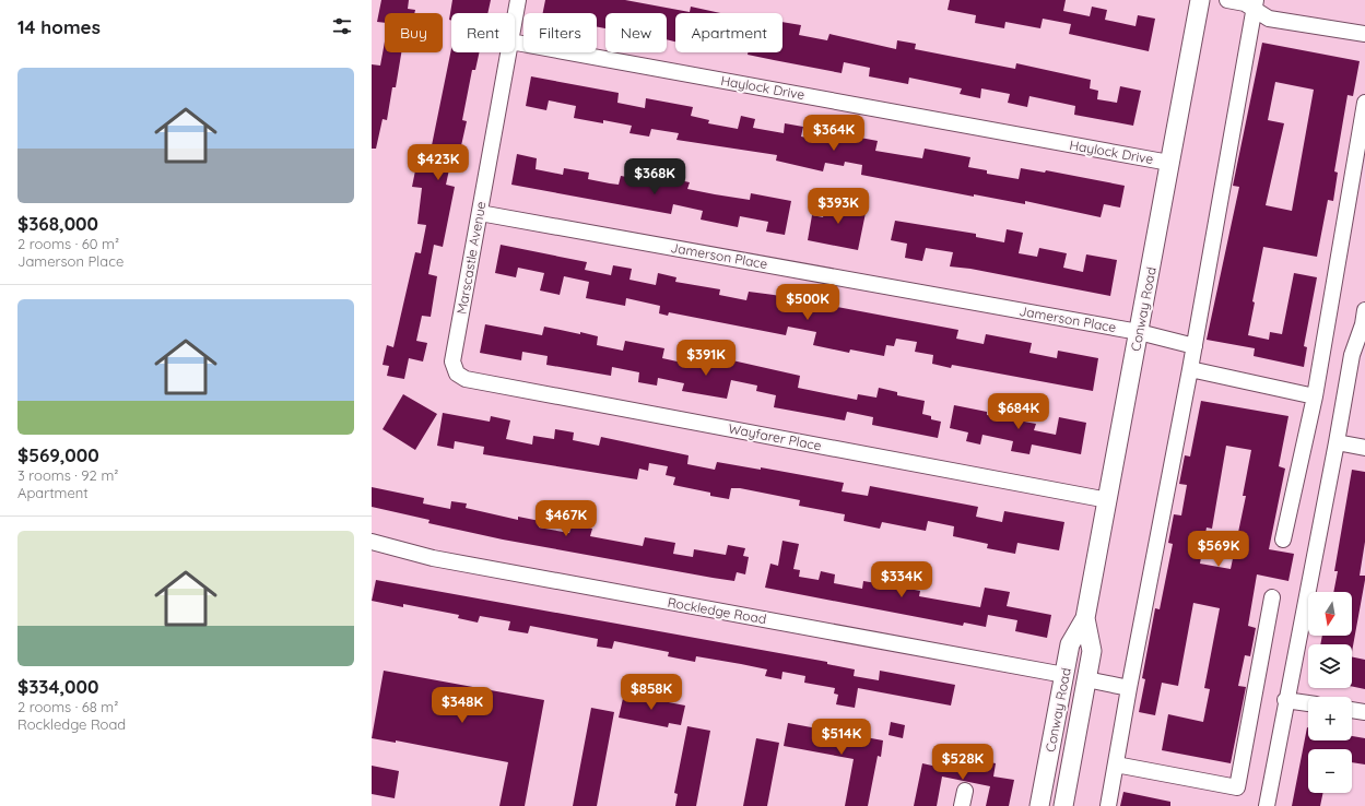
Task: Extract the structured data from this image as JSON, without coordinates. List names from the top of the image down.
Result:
{
  "streets": {
    "main road": ["Conway Road"],
    "street": [
      "Haylock Drive",
      "Jamerson Place",
      "Marscastle Avenue",
      "Wayfarer Place",
      "Rockledge Road"
    ]
  },
  "crossings": [
    ["Haylock Drive", "Conway Road"],
    ["Jamerson Place", "Marscastle Avenue"],
    ["Jamerson Place", "Conway Road"],
    ["Marscastle Avenue", "Wayfarer Place"],
    ["Conway Road", "Wayfarer Place"],
    ["Conway Road", "Rockledge Road"]
  ],
  "north": "bottom",
  "page": {
    "heading": "14 homes",
    "chip": [
      "Buy",
      "Rent",
      "Filters",
      "New",
      "Apartment"
    ],
    "list": [
      {
        "name": "$368,000",
        "note": "2 rooms · 60 m² · Jamerson Place"
      },
      {
        "name": "$569,000",
        "note": "3 rooms · 92 m² · Apartment"
      },
      {
        "name": "$334,000",
        "note": "2 rooms · 68 m² · Rockledge Road"
      }
    ],
    "price": [
      "$364K",
      "$423K",
      "$368K",
      "$393K",
      "$500K",
      "$391K",
      "$684K",
      "$467K",
      "$569K",
      "$334K",
      "$858K",
      "$348K",
      "$514K",
      "$528K"
    ],
    "map_buttons": ["+", "−"]
  }
}
